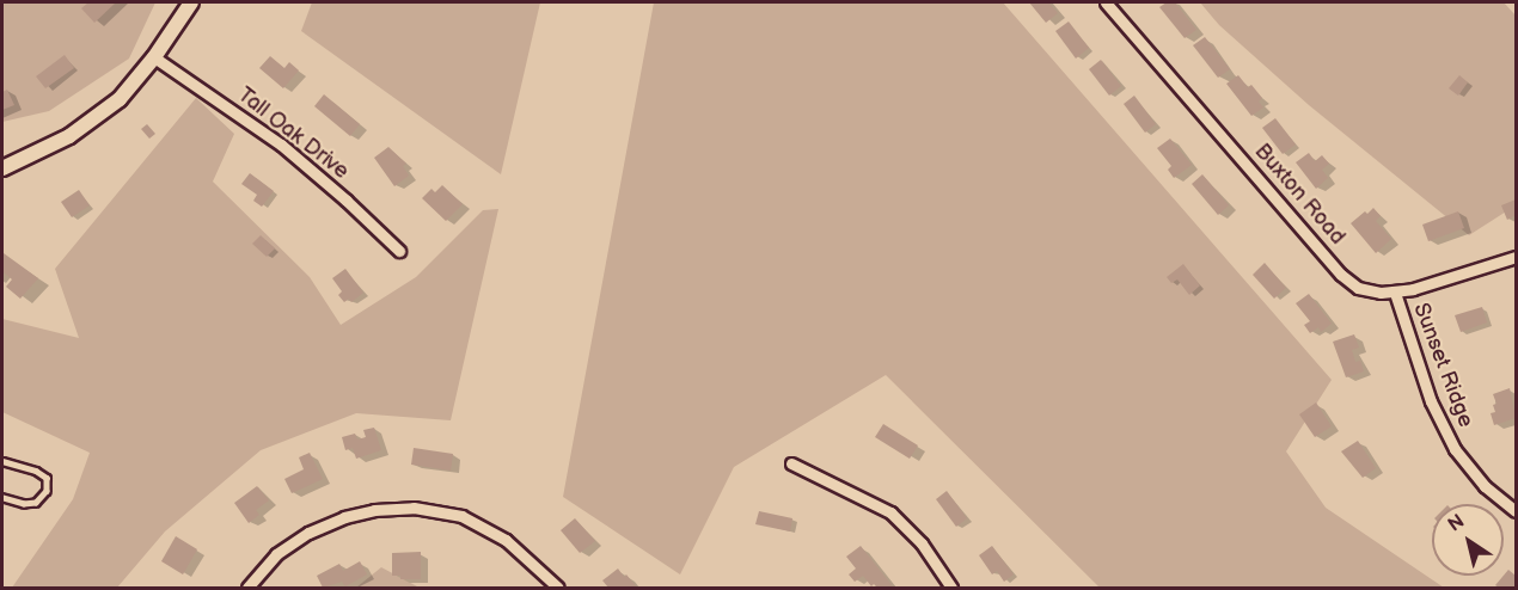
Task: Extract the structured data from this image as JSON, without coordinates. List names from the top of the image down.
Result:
{
  "streets": {
    "street": ["Tall Oak Drive", "Buxton Road", "Sunset Ridge"]
  },
  "crossings": [
    ["Buxton Road", "Sunset Ridge"]
  ],
  "north": "top left"
}
